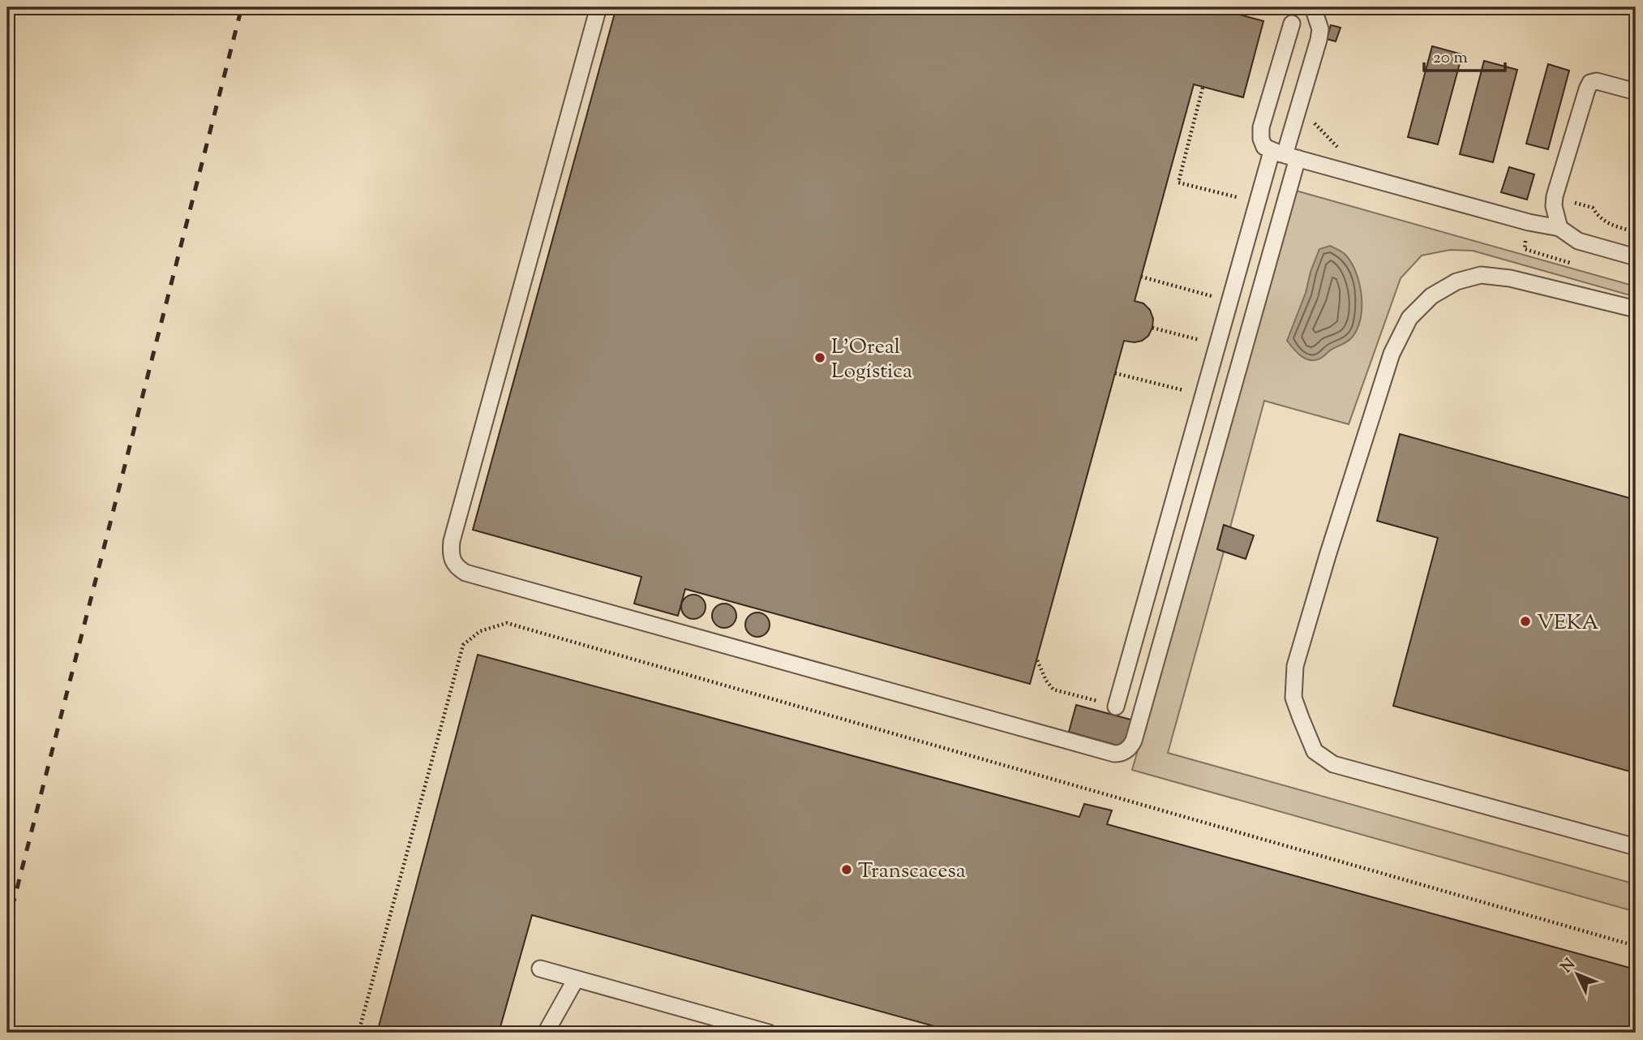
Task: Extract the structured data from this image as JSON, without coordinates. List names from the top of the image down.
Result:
{
  "places": ["L'Oreal Logística", "VEKA", "Transcacesa"],
  "scale_bar": "20 m",
  "north": "top left"
}
